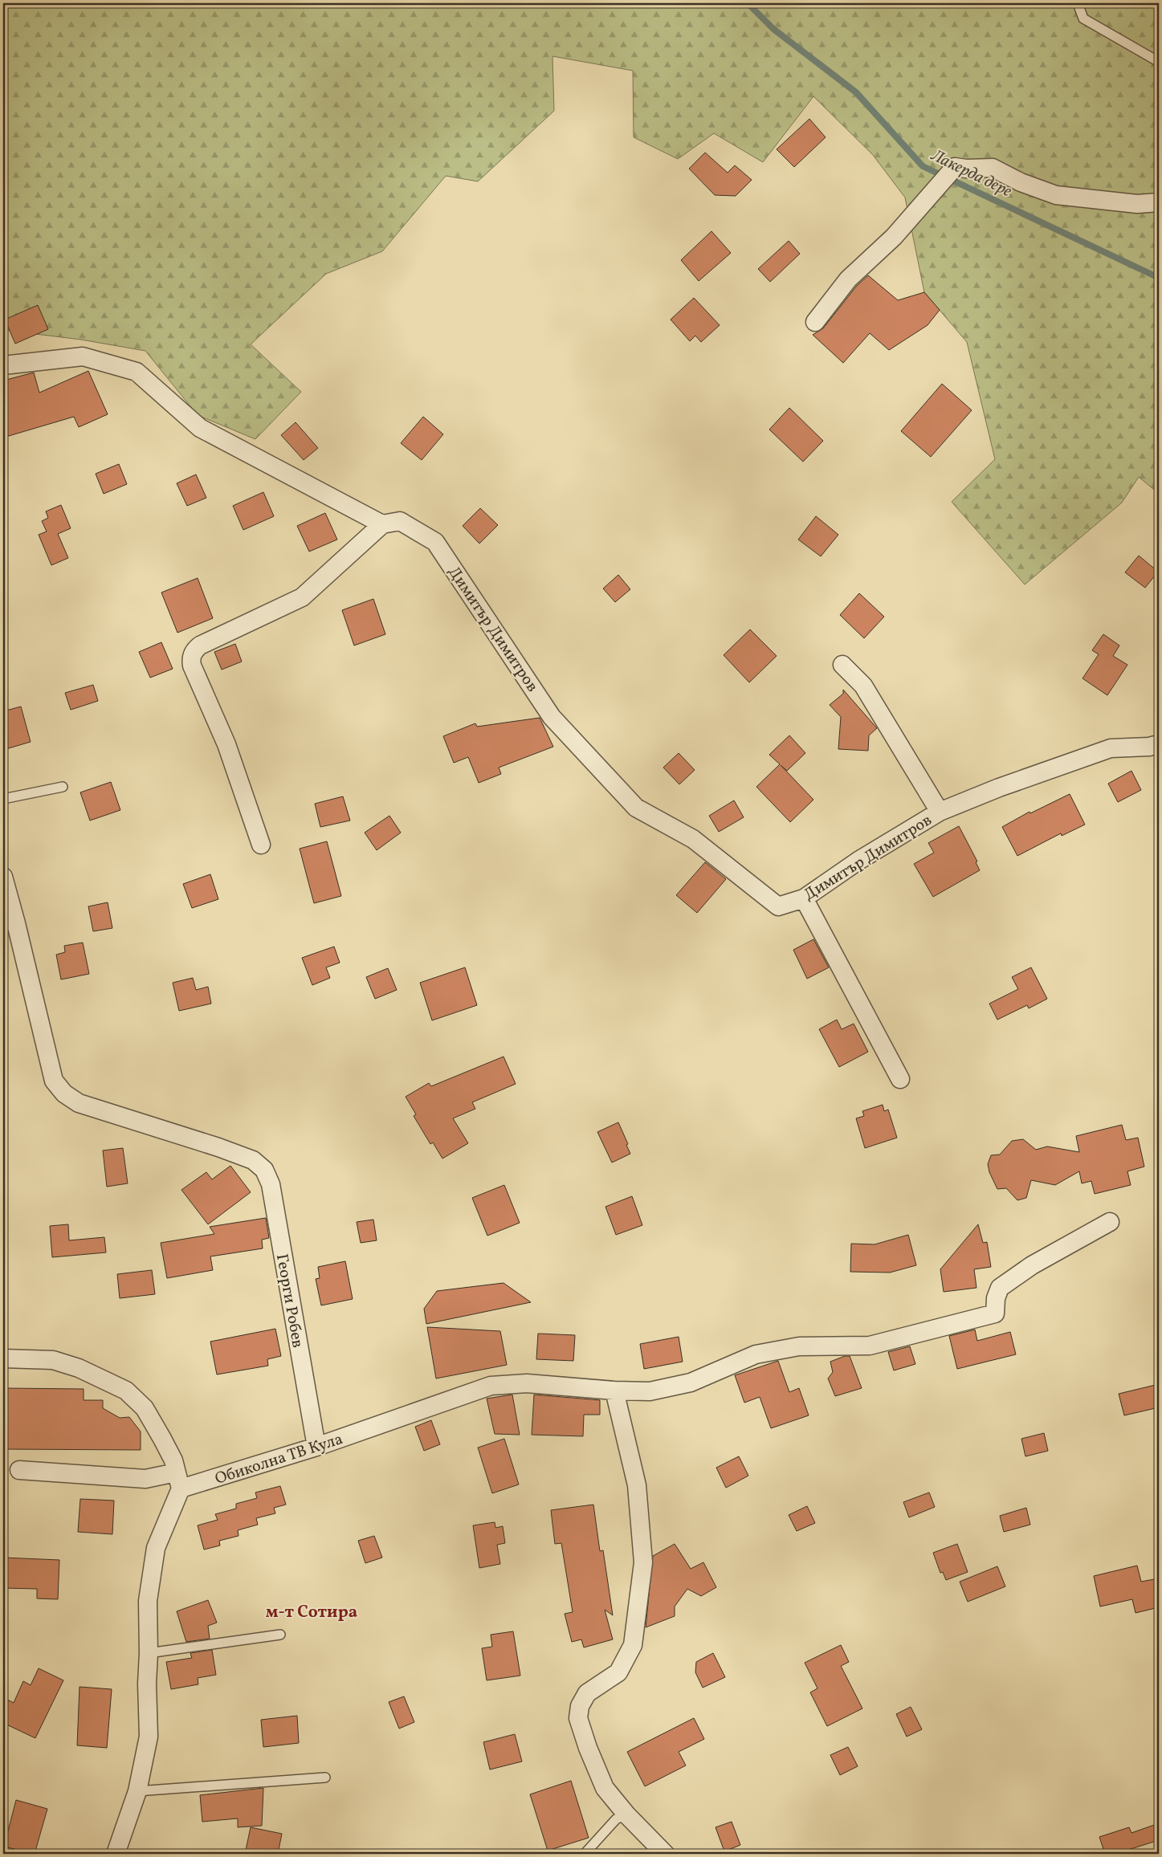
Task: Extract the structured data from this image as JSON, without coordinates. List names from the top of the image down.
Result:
{
  "streets": {
    "street": ["Димитър Димитров", "Георги Робев", "Обиколна ТВ Кула"]
  },
  "crossings": [
    ["Георги Робев", "Обиколна ТВ Кула"]
  ],
  "districts": ["м-т Сотира"],
  "water": ["Лакерда дере"]
}
